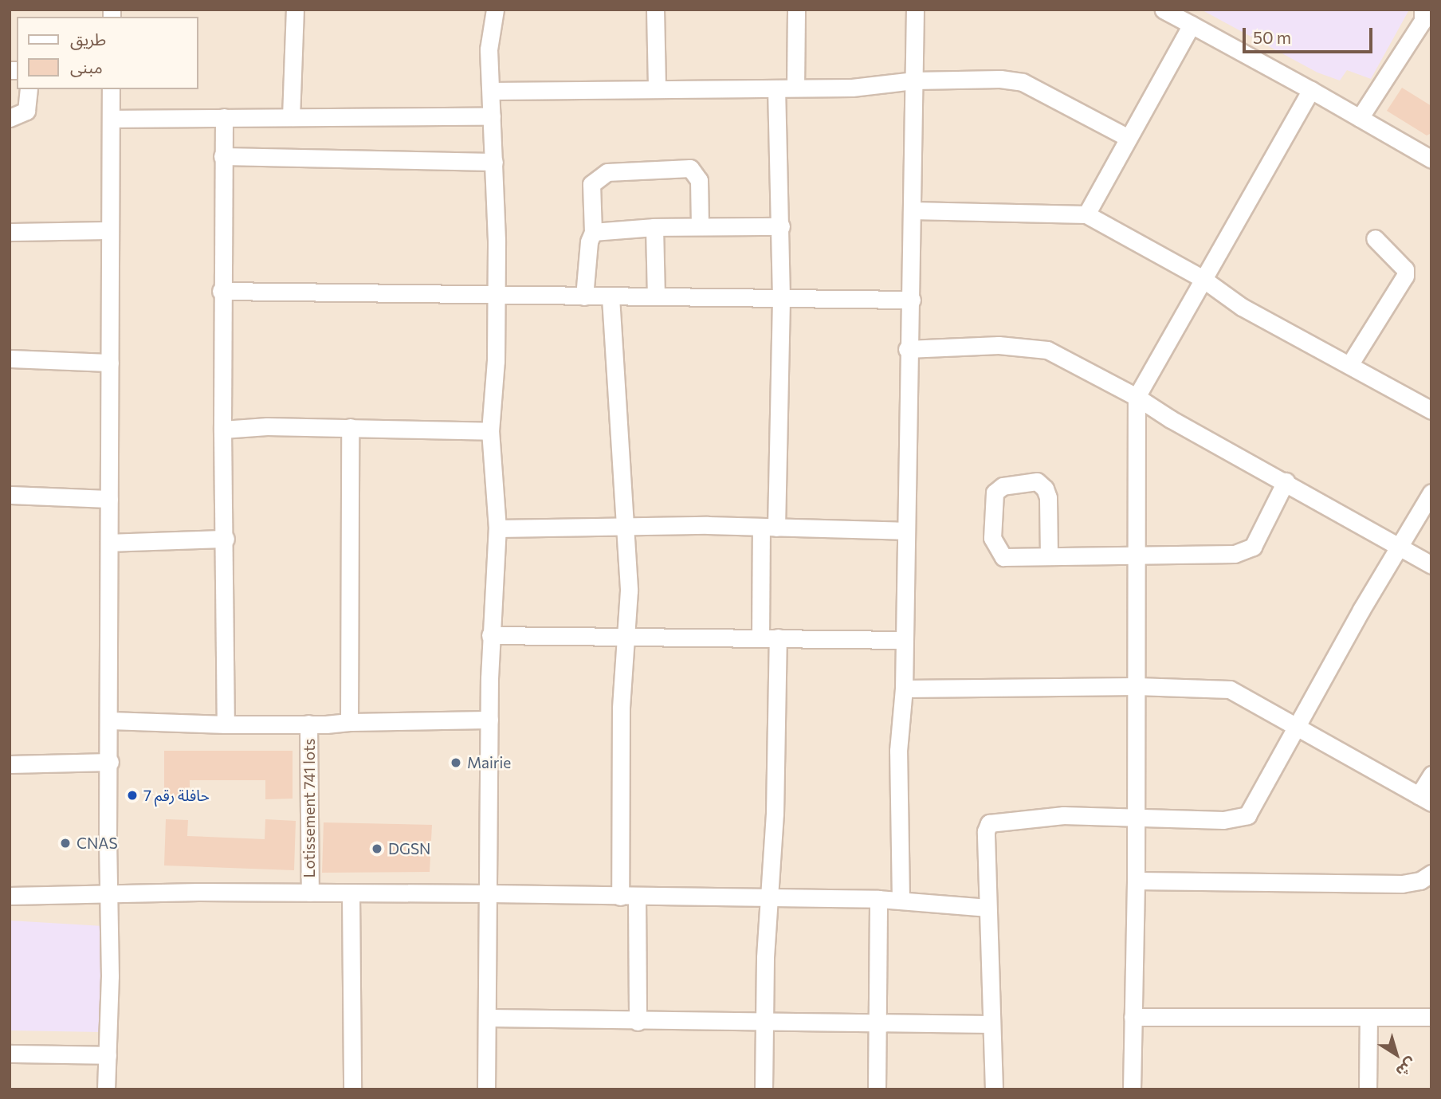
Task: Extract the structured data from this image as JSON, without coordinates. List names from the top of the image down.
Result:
{
  "streets": {
    "street": ["Lotissement 741 lots"]
  },
  "places": [
    "Mairie",
    "حافلة رقم 7",
    "CNAS",
    "DGSN"
  ],
  "legend": ["طريق", "مبنى"],
  "scale_bar": "50 m",
  "north": "bottom right"
}
